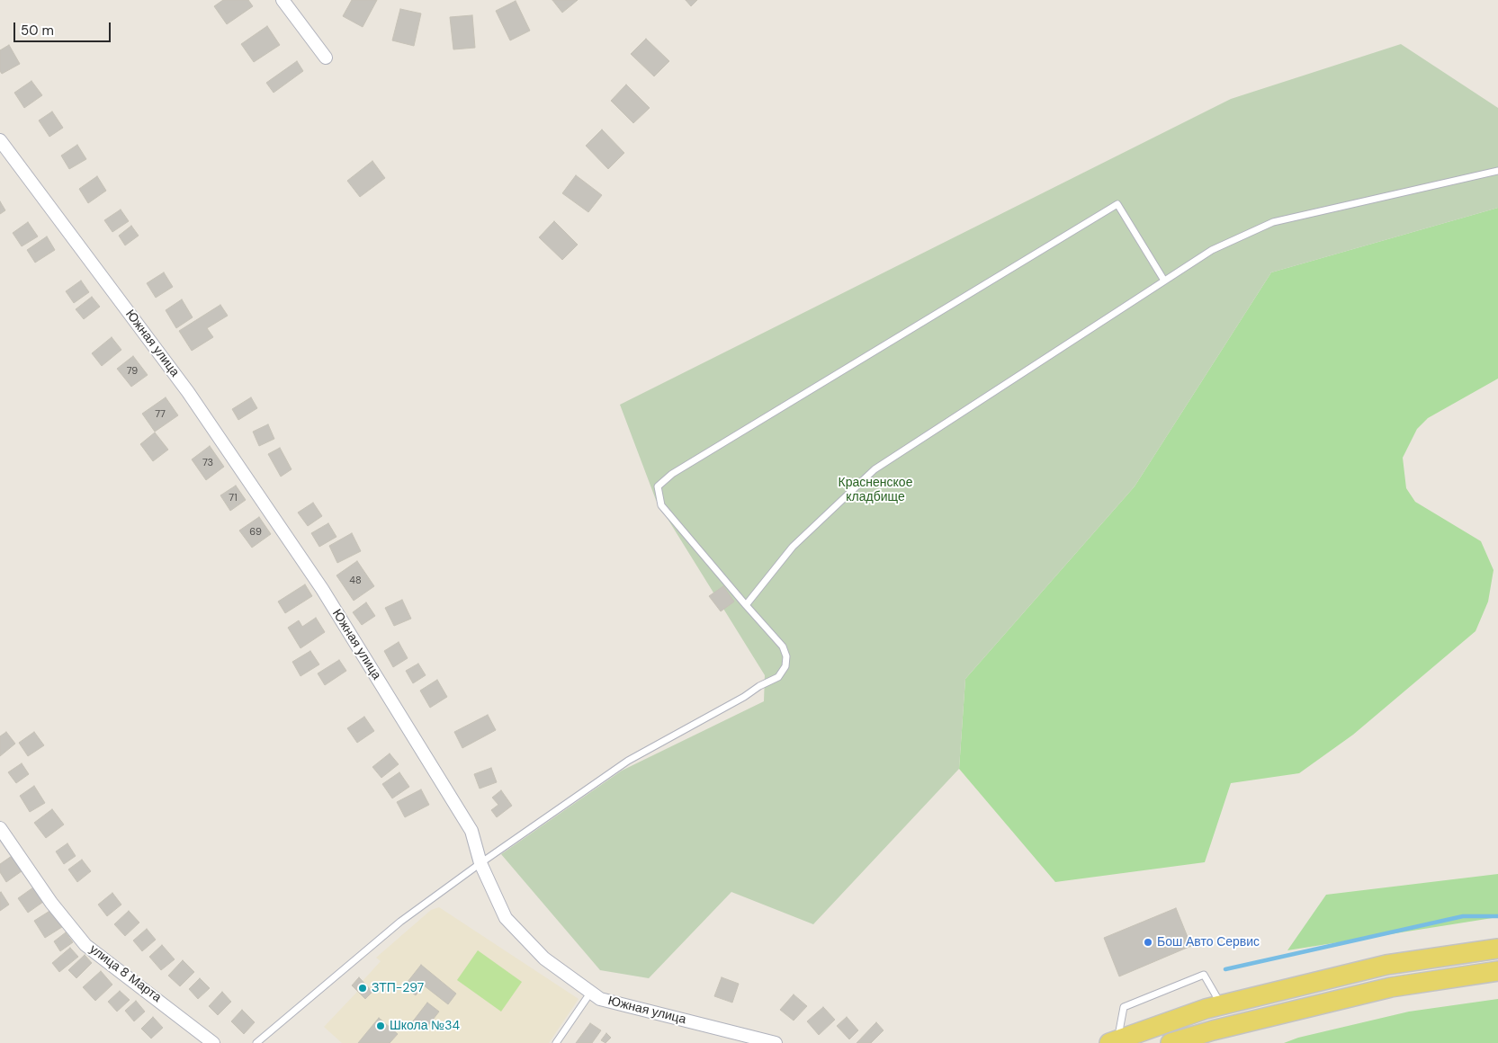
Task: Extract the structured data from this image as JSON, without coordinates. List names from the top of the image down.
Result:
{
  "streets": {
    "street": ["Южная улица", "улица 8 Марта"]
  },
  "parks": ["Красненское кладбище"],
  "places": ["Бош Авто Сервис", "ЗТП-297", "Школа №34"],
  "house_numbers": [
    "79",
    "77",
    "73",
    "71",
    "69",
    "48"
  ],
  "scale_bar": "50 m"
}
